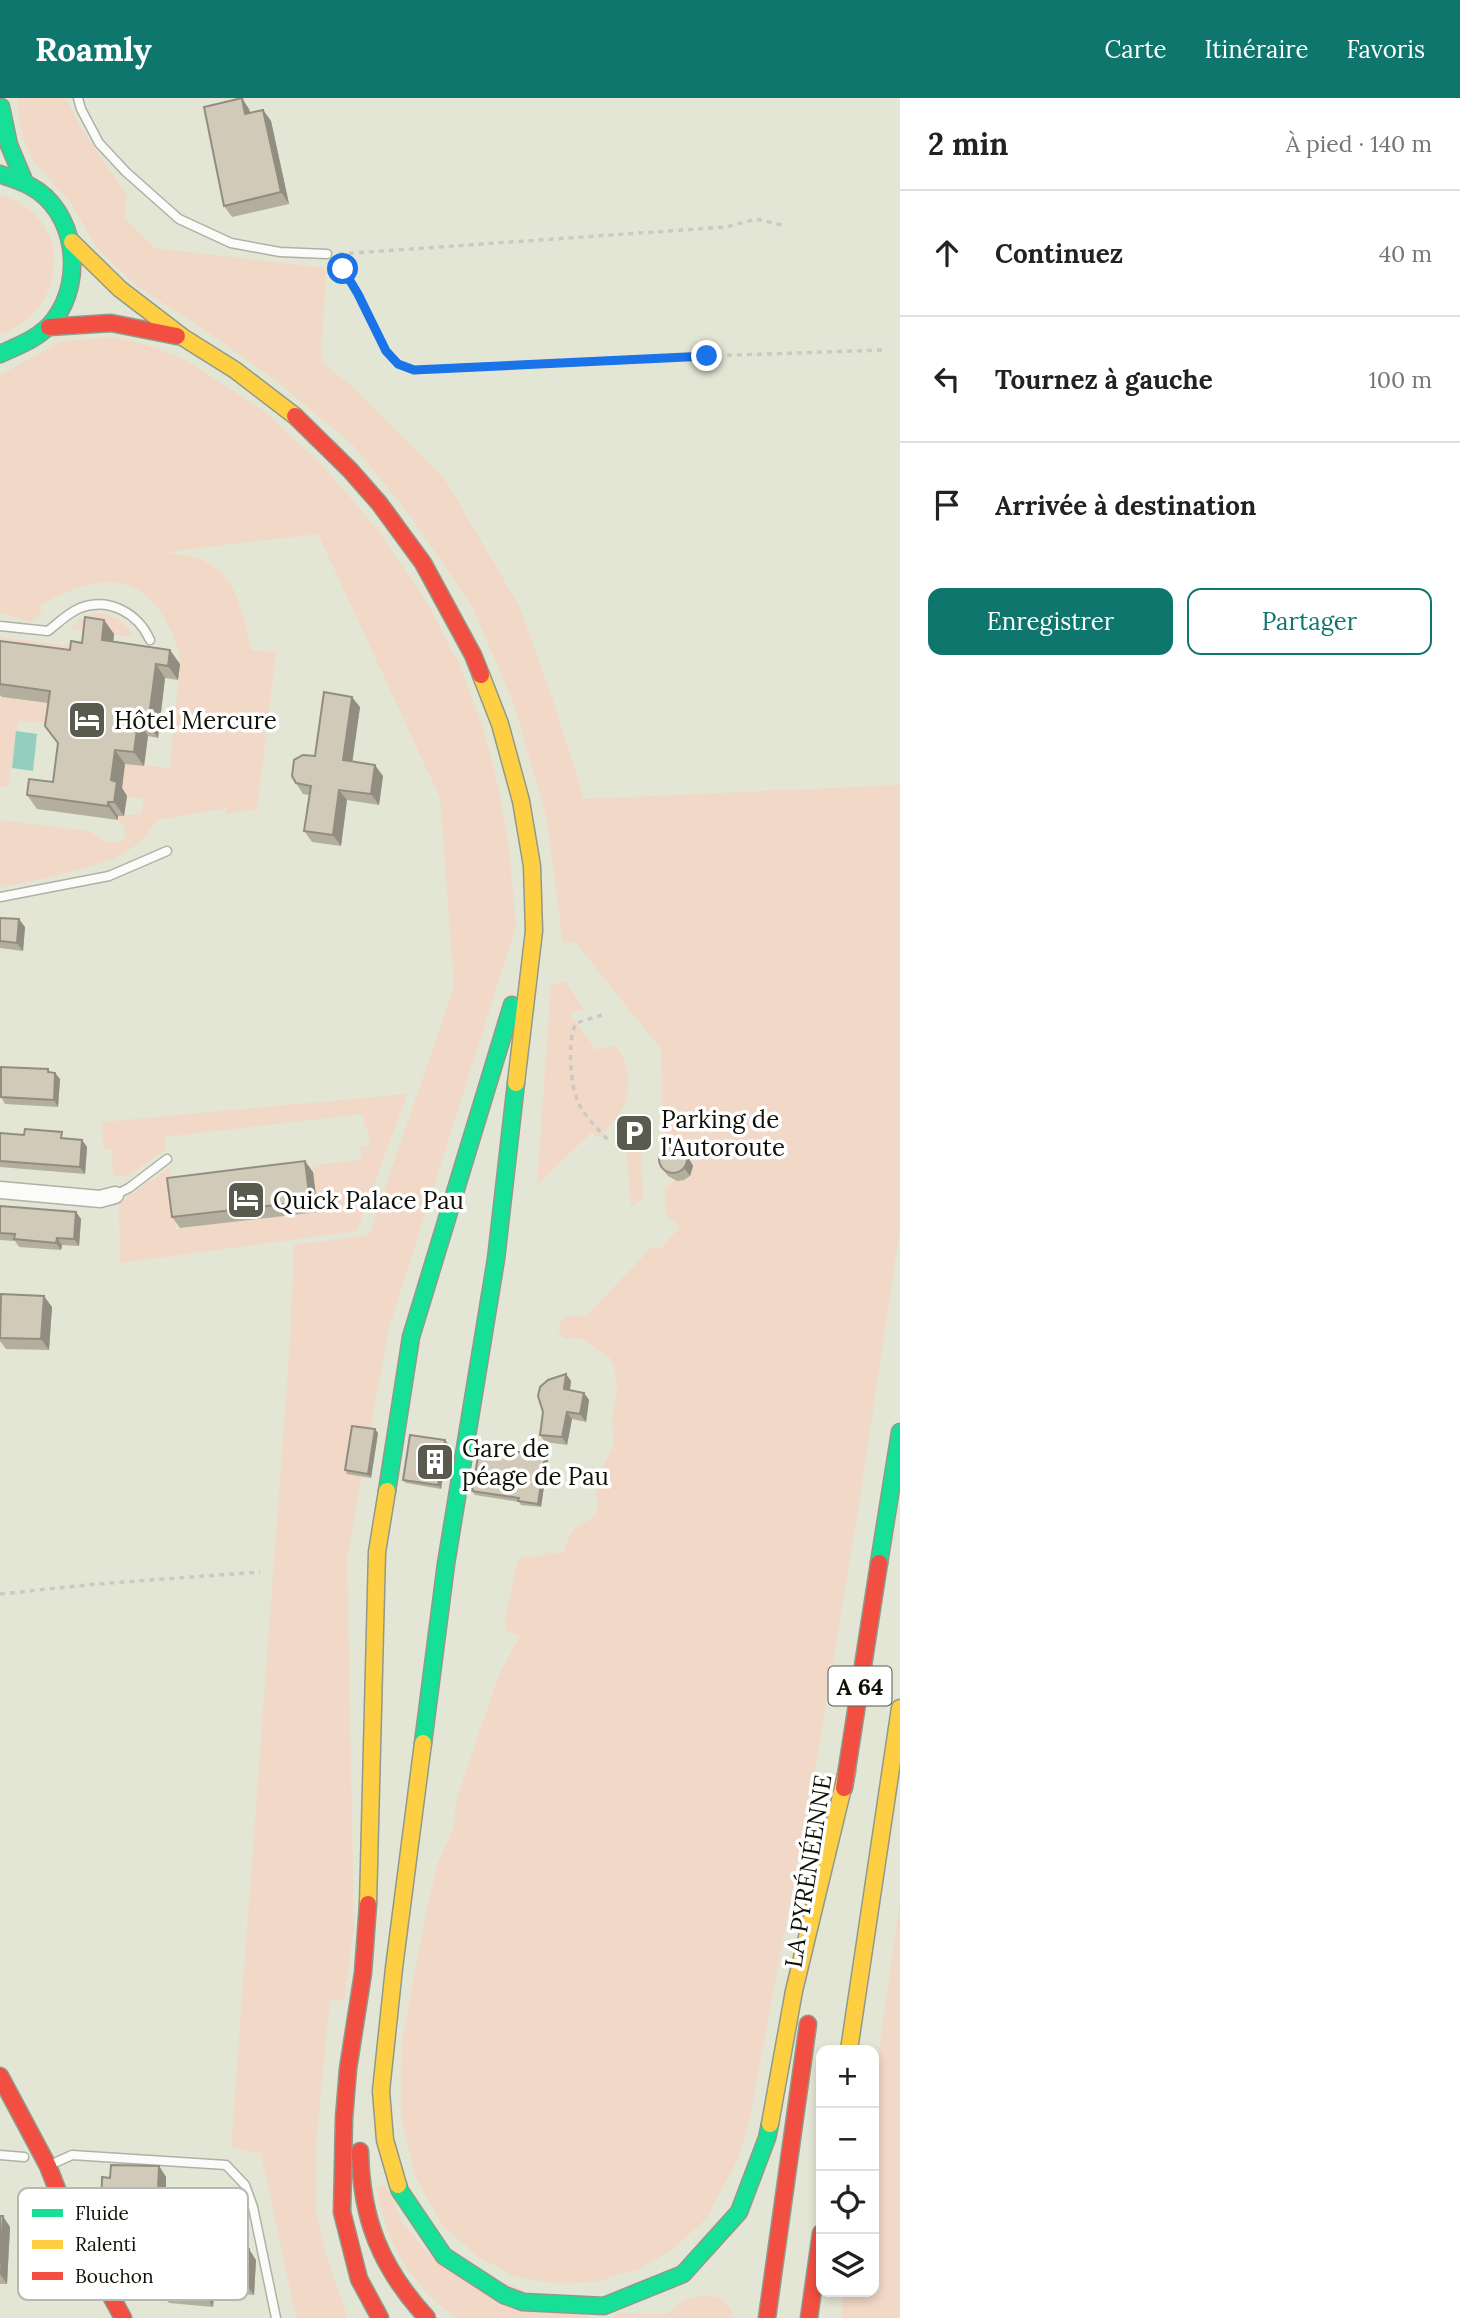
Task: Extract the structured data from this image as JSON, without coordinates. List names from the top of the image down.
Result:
{
  "streets": {
    "main road": ["A 64", "LA PYRÉNÉENNE"]
  },
  "places": {
    "hotel": ["Hôtel Mercure", "Quick Palace Pau"],
    "parking": ["Parking de l'Autoroute"],
    "building": ["Gare de péage de Pau"]
  },
  "legend": ["Fluide", "Ralenti", "Bouchon"],
  "page": {
    "header": "Roamly",
    "nav": ["Carte", "Itinéraire", "Favoris"],
    "heading": ["2 min", "À pied · 140 m"],
    "list": [
      ["Continuez", "40 m"],
      ["Tournez à gauche", "100 m"],
      "Arrivée à destination"
    ],
    "buttons": ["Enregistrer", "Partager"],
    "map_buttons": ["+", "−"]
  }
}
